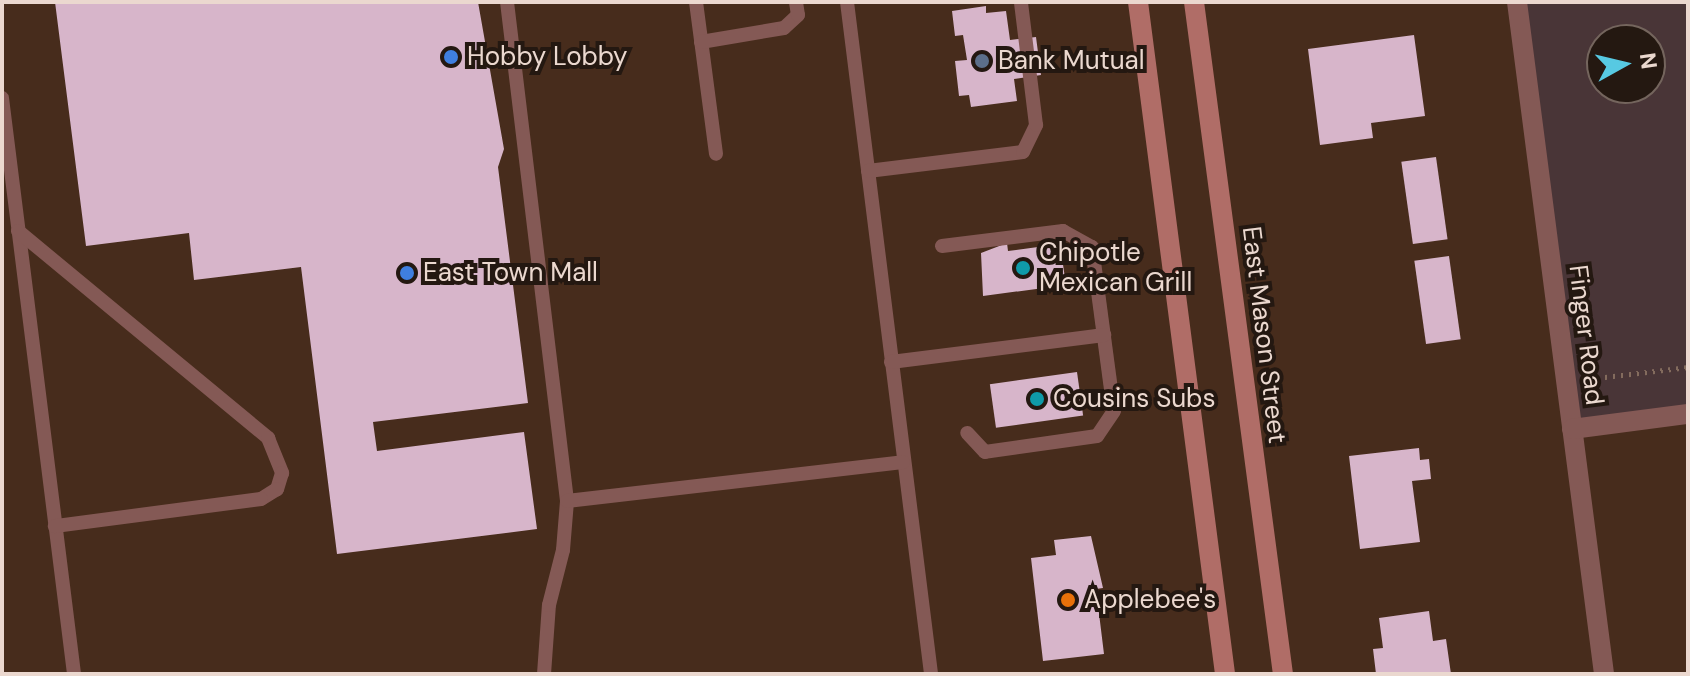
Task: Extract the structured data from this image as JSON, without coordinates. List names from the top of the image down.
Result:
{
  "streets": {
    "main road": ["East Mason Street"],
    "street": ["Finger Road"]
  },
  "places": [
    "Hobby Lobby",
    "Bank Mutual",
    "Chipotle Mexican Grill",
    "East Town Mall",
    "Cousins Subs",
    "Applebee's"
  ],
  "north": "right"
}
